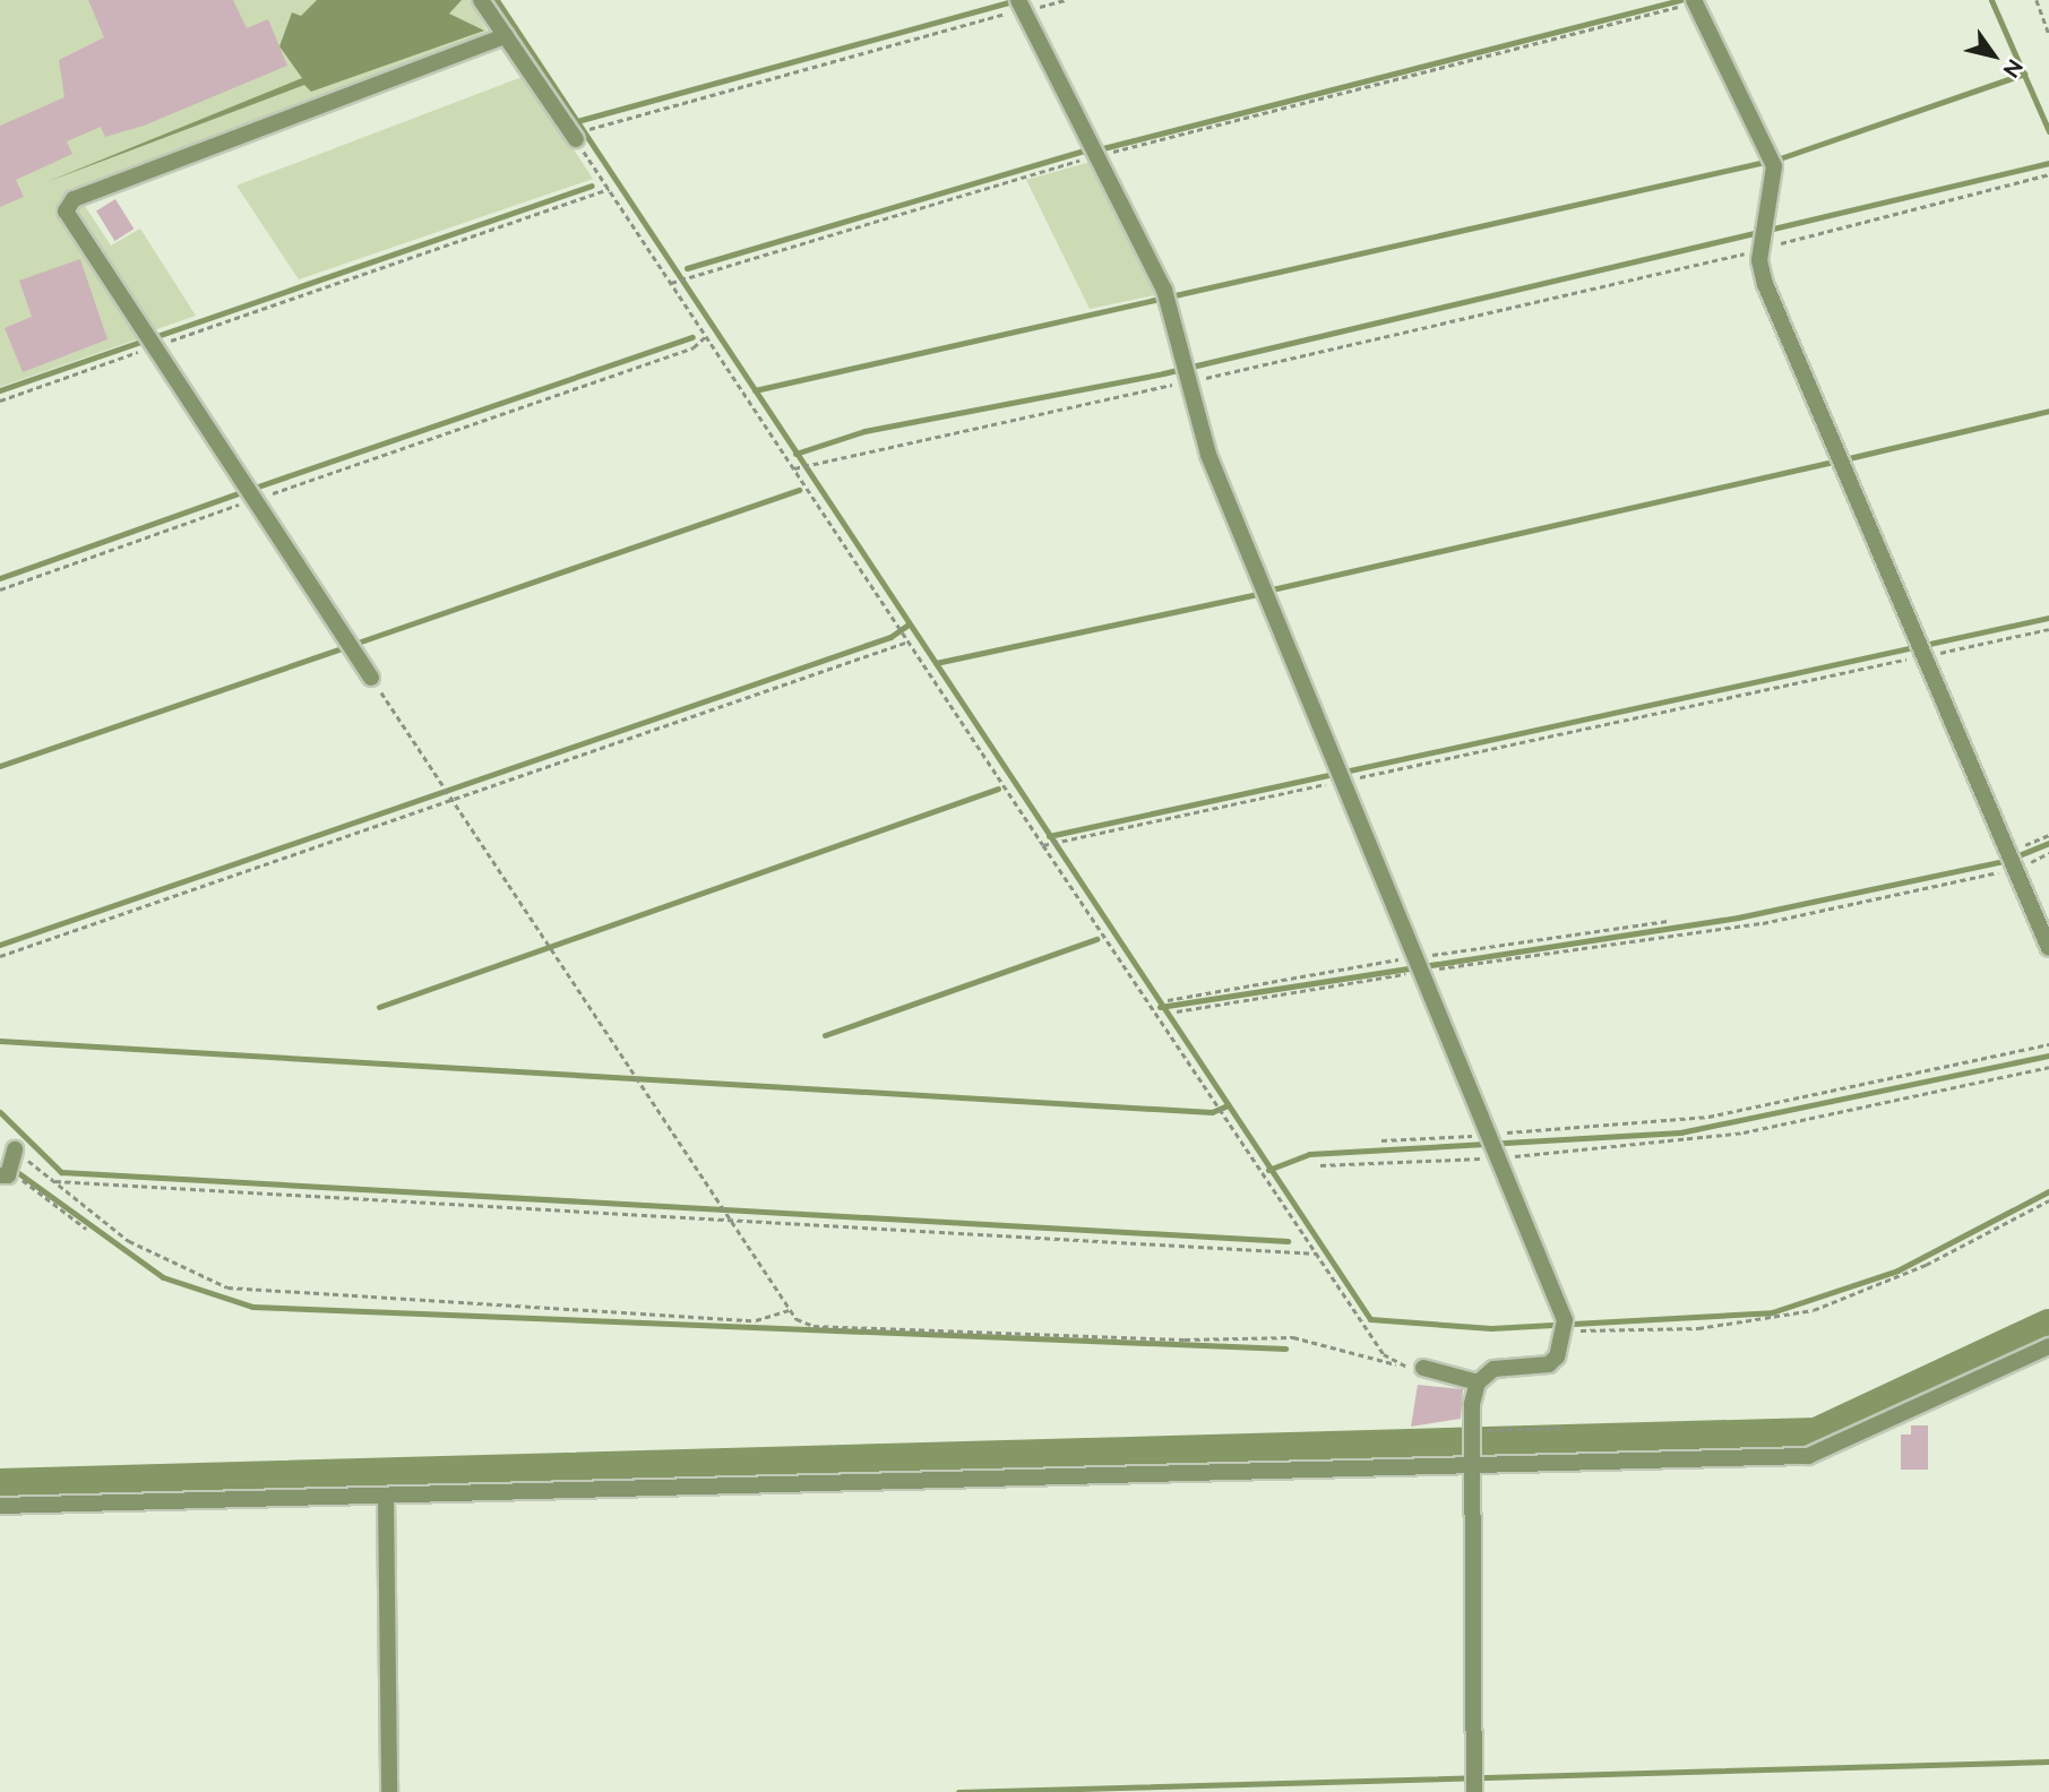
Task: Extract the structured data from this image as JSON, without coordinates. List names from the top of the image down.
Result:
{
  "north": "bottom right"
}
